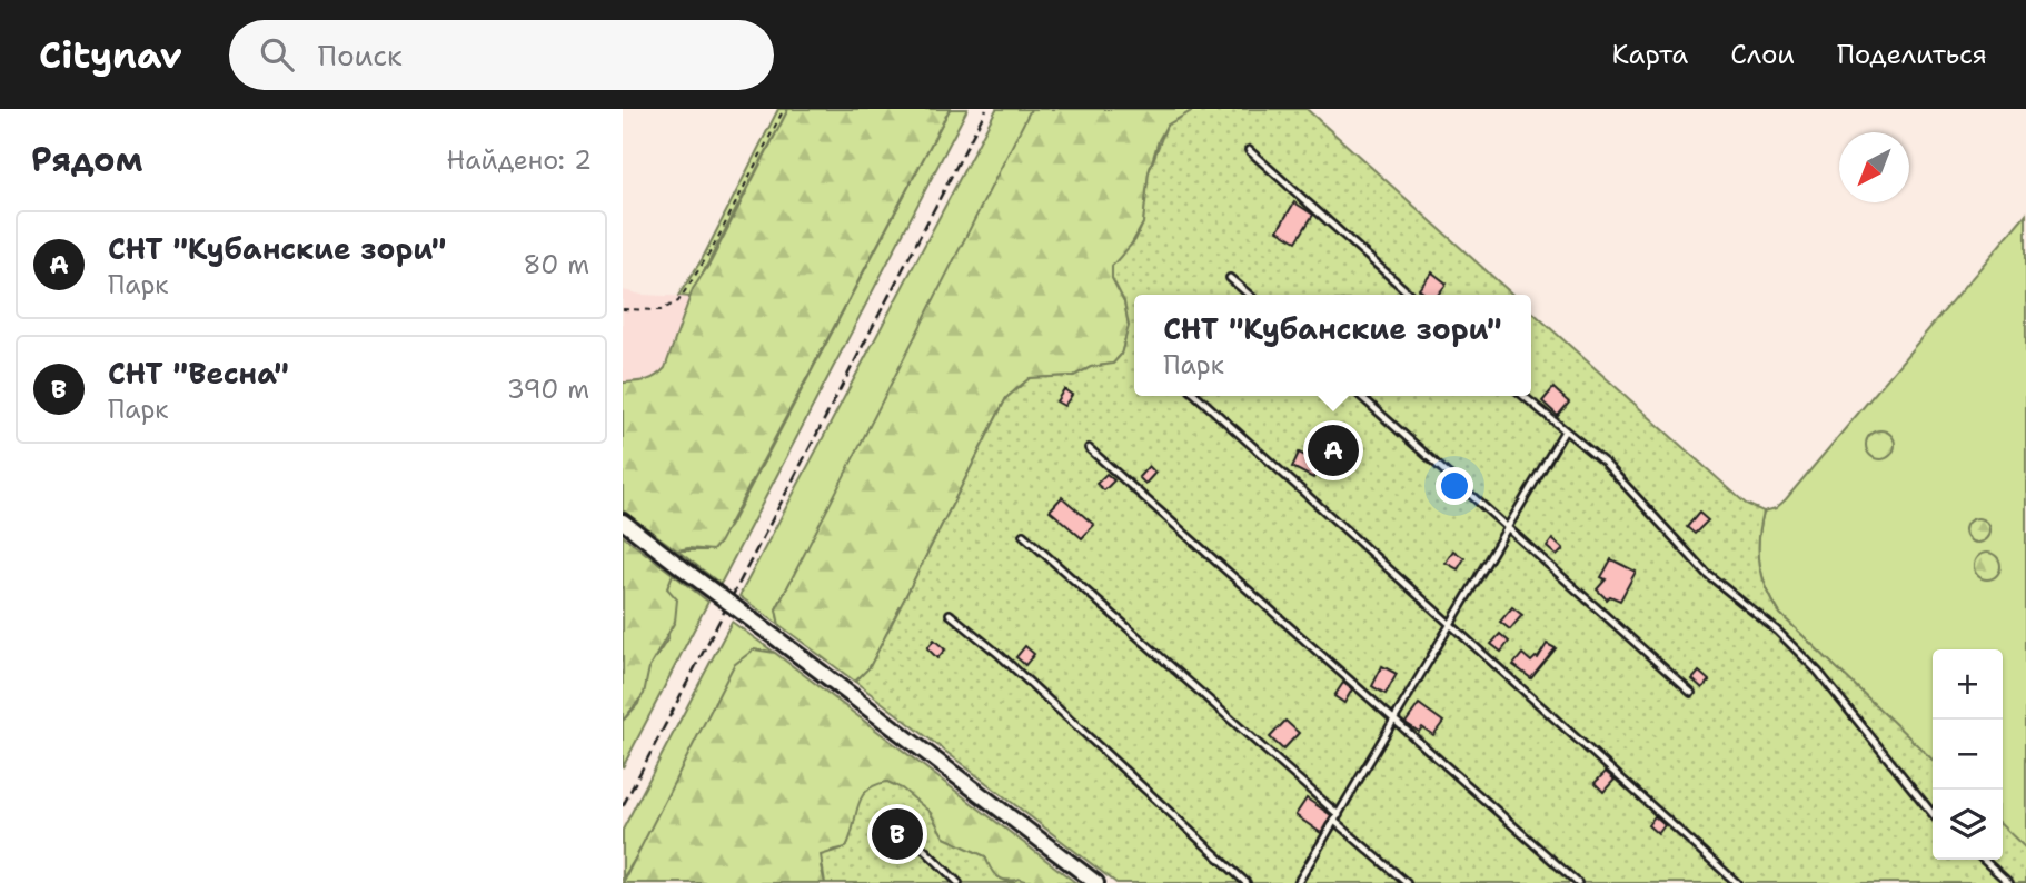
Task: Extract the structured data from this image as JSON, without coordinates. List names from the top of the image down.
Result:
{
  "north": "bottom left",
  "page": {
    "header": "Citynav",
    "search": "Поиск",
    "nav": ["Карта", "Слои", "Поделиться"],
    "heading": ["Рядом", "Найдено: 2"],
    "list": [
      {
        "mark": "A",
        "name": "СНТ \"Кубанские зори\"",
        "note": "Парк",
        "value": "80 m"
      },
      {
        "mark": "B",
        "name": "СНТ \"Весна\"",
        "note": "Парк",
        "value": "390 m"
      }
    ],
    "popup": ["СНТ \"Кубанские зори\"", "Парк"],
    "pins": ["A", "B"],
    "map_buttons": ["+", "−"]
  }
}
